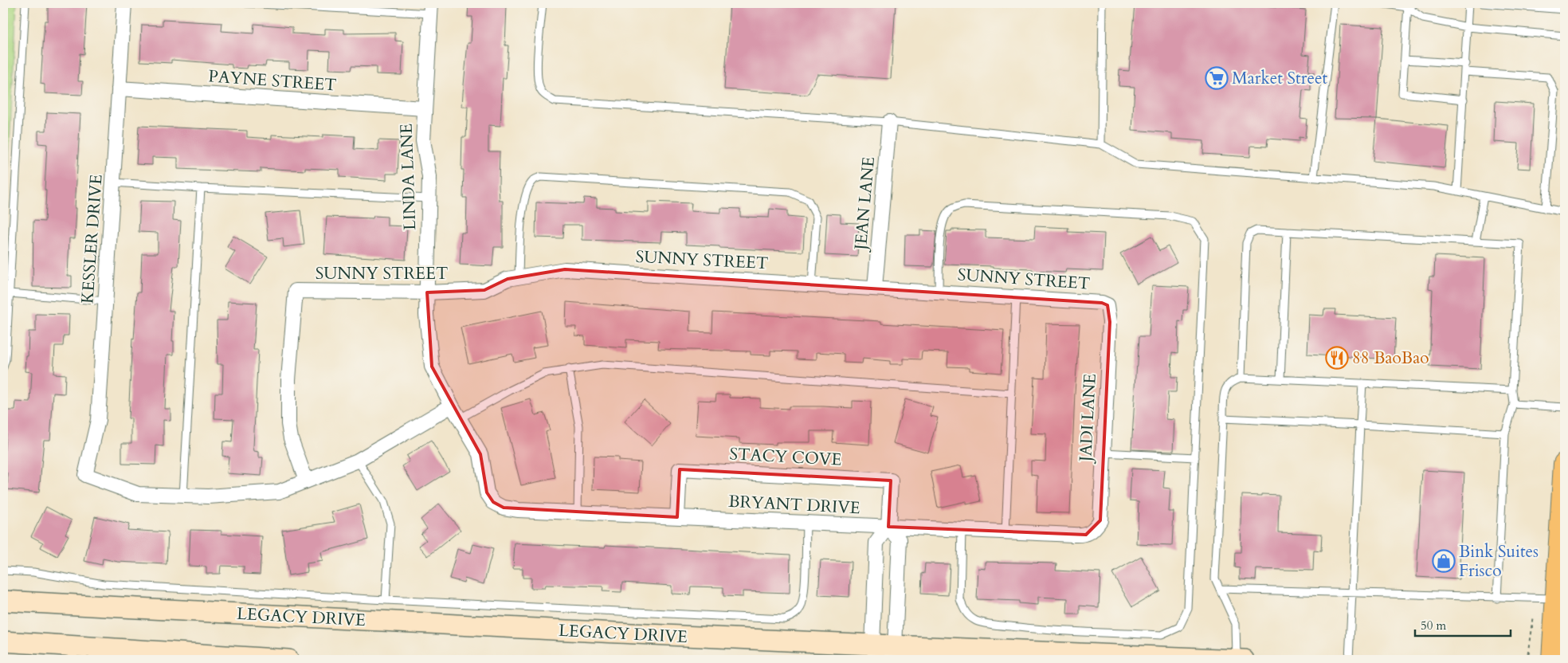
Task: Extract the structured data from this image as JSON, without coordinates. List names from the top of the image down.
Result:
{
  "streets": {
    "main road": ["LEGACY DRIVE"],
    "street": [
      "PAYNE STREET",
      "LINDA LANE",
      "JEAN LANE",
      "KESSLER DRIVE",
      "SUNNY STREET",
      "JADI LANE",
      "STACY COVE",
      "BRYANT DRIVE"
    ]
  },
  "crossings": [
    ["PAYNE STREET", "LINDA LANE"],
    ["PAYNE STREET", "KESSLER DRIVE"],
    ["LINDA LANE", "SUNNY STREET"],
    ["LINDA LANE", "BRYANT DRIVE"],
    ["JEAN LANE", "SUNNY STREET"],
    ["SUNNY STREET", "JADI LANE"],
    ["JADI LANE", "BRYANT DRIVE"],
    ["STACY COVE", "BRYANT DRIVE"]
  ],
  "places": {
    "supermarket": ["Market Street"],
    "restaurant": ["88 BaoBao"],
    "shop": ["Bink Suites Frisco"]
  },
  "scale_bar": "50 m"
}
